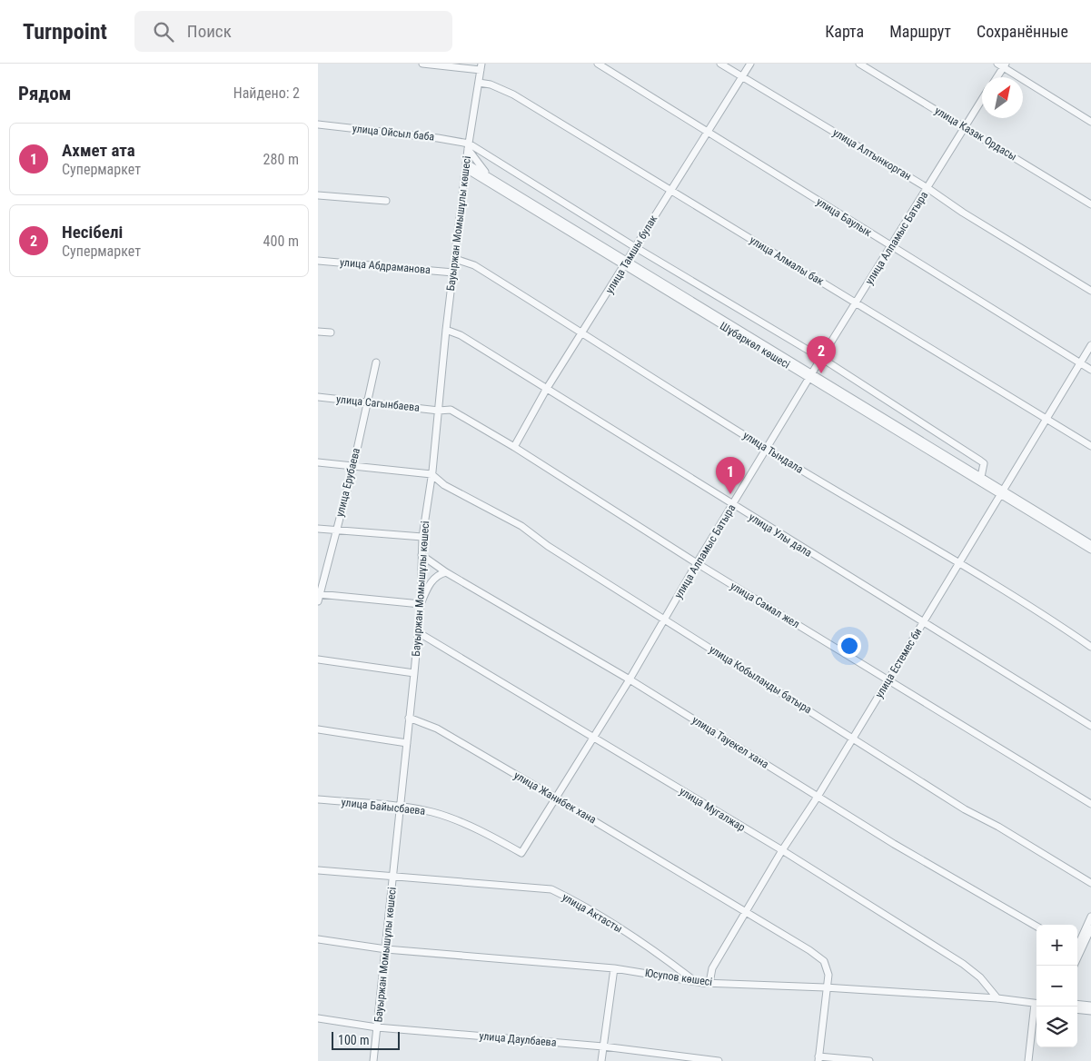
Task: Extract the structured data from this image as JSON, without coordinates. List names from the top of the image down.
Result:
{
  "streets": {
    "street": [
      "улица Ойсыл баба",
      "улица Казак Ордасы",
      "улица Алтынкорган",
      "улица Баулык",
      "Бауыржан Момышұлы көшесі",
      "улица Алпамыс Батыра",
      "улица Тамшы булак",
      "улица Алмалы бак",
      "улица Абдраманова",
      "Шұбаркөл көшесі",
      "улица Сагынбаева",
      "улица Тындала",
      "улица Ерубаева",
      "улица Улы дала",
      "улица Самал жел",
      "улица Естемес би",
      "улица Кобыланды батыра",
      "улица Тауекел хана",
      "улица Жанибек хана",
      "улица Байысбаева",
      "улица Мугалжар",
      "улица Актасты",
      "Юсупов көшесі",
      "улица Даулбаева"
    ]
  },
  "crossings": [
    ["улица Ойсыл баба", "Бауыржан Момышұлы көшесі"],
    ["улица Ойсыл баба", "Шұбаркөл көшесі"],
    ["улица Казак Ордасы", "улица Алпамыс Батыра"],
    ["улица Алтынкорган", "улица Алпамыс Батыра"],
    ["улица Алтынкорган", "улица Тамшы булак"],
    ["улица Баулык", "улица Алпамыс Батыра"],
    ["улица Баулык", "улица Тамшы булак"],
    ["улица Баулык", "улица Естемес би"],
    ["Бауыржан Момышұлы көшесі", "улица Алмалы бак"],
    ["Бауыржан Момышұлы көшесі", "улица Абдраманова"],
    ["Бауыржан Момышұлы көшесі", "Шұбаркөл көшесі"],
    ["Бауыржан Момышұлы көшесі", "улица Сагынбаева"],
    ["Бауыржан Момышұлы көшесі", "улица Тындала"],
    ["Бауыржан Момышұлы көшесі", "улица Улы дала"],
    ["Бауыржан Момышұлы көшесі", "улица Самал жел"],
    ["Бауыржан Момышұлы көшесі", "улица Кобыланды батыра"],
    ["Бауыржан Момышұлы көшесі", "улица Тауекел хана"],
    ["Бауыржан Момышұлы көшесі", "улица Жанибек хана"],
    ["Бауыржан Момышұлы көшесі", "улица Байысбаева"],
    ["Бауыржан Момышұлы көшесі", "улица Мугалжар"],
    ["Бауыржан Момышұлы көшесі", "улица Актасты"],
    ["Бауыржан Момышұлы көшесі", "Юсупов көшесі"],
    ["Бауыржан Момышұлы көшесі", "улица Даулбаева"],
    ["улица Алпамыс Батыра", "улица Алмалы бак"],
    ["улица Алпамыс Батыра", "Шұбаркөл көшесі"],
    ["улица Алпамыс Батыра", "улица Тындала"],
    ["улица Алпамыс Батыра", "улица Улы дала"],
    ["улица Алпамыс Батыра", "улица Самал жел"],
    ["улица Алпамыс Батыра", "улица Кобыланды батыра"],
    ["улица Алпамыс Батыра", "улица Тауекел хана"],
    ["улица Алпамыс Батыра", "улица Жанибек хана"],
    ["улица Алпамыс Батыра", "улица Байысбаева"],
    ["улица Алпамыс Батыра", "улица Мугалжар"],
    ["улица Тамшы булак", "улица Алмалы бак"],
    ["улица Тамшы булак", "Шұбаркөл көшесі"],
    ["улица Тамшы булак", "улица Тындала"],
    ["улица Тамшы булак", "улица Улы дала"],
    ["улица Тамшы булак", "улица Самал жел"],
    ["улица Алмалы бак", "улица Естемес би"],
    ["Шұбаркөл көшесі", "улица Естемес би"],
    ["улица Сагынбаева", "улица Ерубаева"],
    ["улица Сагынбаева", "улица Самал жел"],
    ["улица Тындала", "улица Естемес би"],
    ["улица Улы дала", "улица Естемес би"],
    ["улица Самал жел", "улица Естемес би"],
    ["улица Естемес би", "улица Кобыланды батыра"],
    ["улица Естемес би", "улица Тауекел хана"],
    ["улица Естемес би", "улица Жанибек хана"],
    ["улица Естемес би", "улица Мугалжар"],
    ["улица Естемес би", "Юсупов көшесі"],
    ["улица Жанибек хана", "Юсупов көшесі"],
    ["улица Мугалжар", "Юсупов көшесі"],
    ["улица Актасты", "Юсупов көшесі"]
  ],
  "scale_bar": "100 m",
  "north": "top right",
  "page": {
    "header": "Turnpoint",
    "search": "Поиск",
    "nav": ["Карта", "Маршрут", "Сохранённые"],
    "heading": ["Рядом", "Найдено: 2"],
    "list": [
      {
        "mark": "1",
        "name": "Ахмет ата",
        "note": "Супермаркет",
        "value": "280 m"
      },
      {
        "mark": "2",
        "name": "Несібелі",
        "note": "Супермаркет",
        "value": "400 m"
      }
    ],
    "pins": ["2", "1"],
    "map_buttons": ["+", "−"],
    "scale": "100 m"
  }
}
